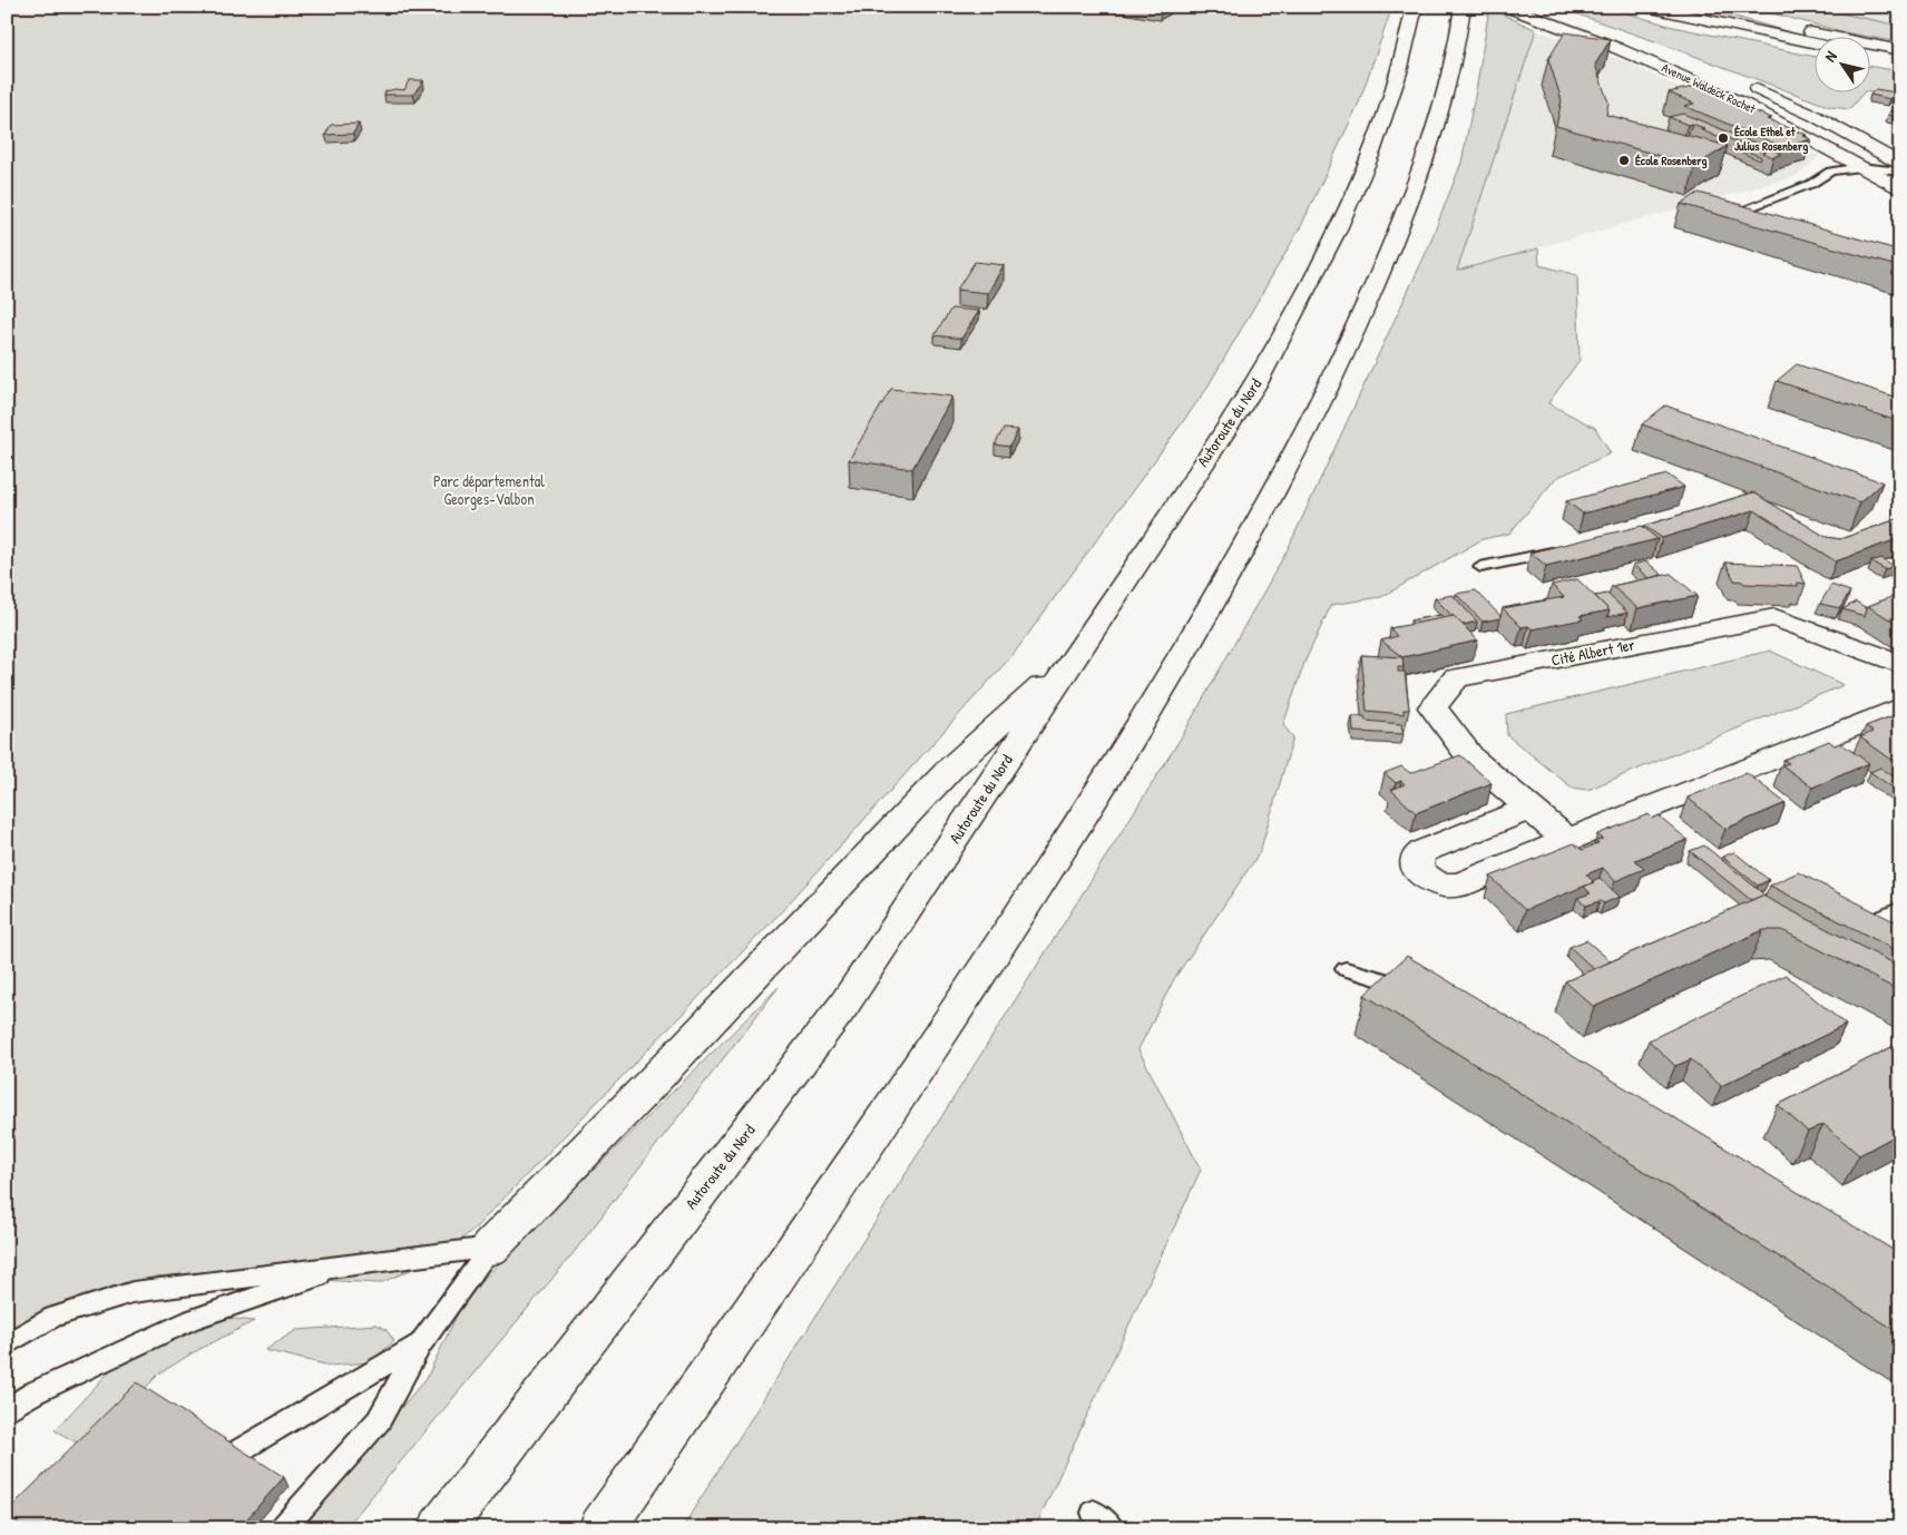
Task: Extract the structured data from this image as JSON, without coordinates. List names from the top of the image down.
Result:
{
  "streets": {
    "main road": ["Avenue Waldeck Rochet", "Autoroute du Nord", "Cité Albert 1er"]
  },
  "parks": ["Parc départemental Georges-Valbon"],
  "places": ["École Ethel et Julius Rosenberg", "École Rosenberg"],
  "north": "top left"
}
